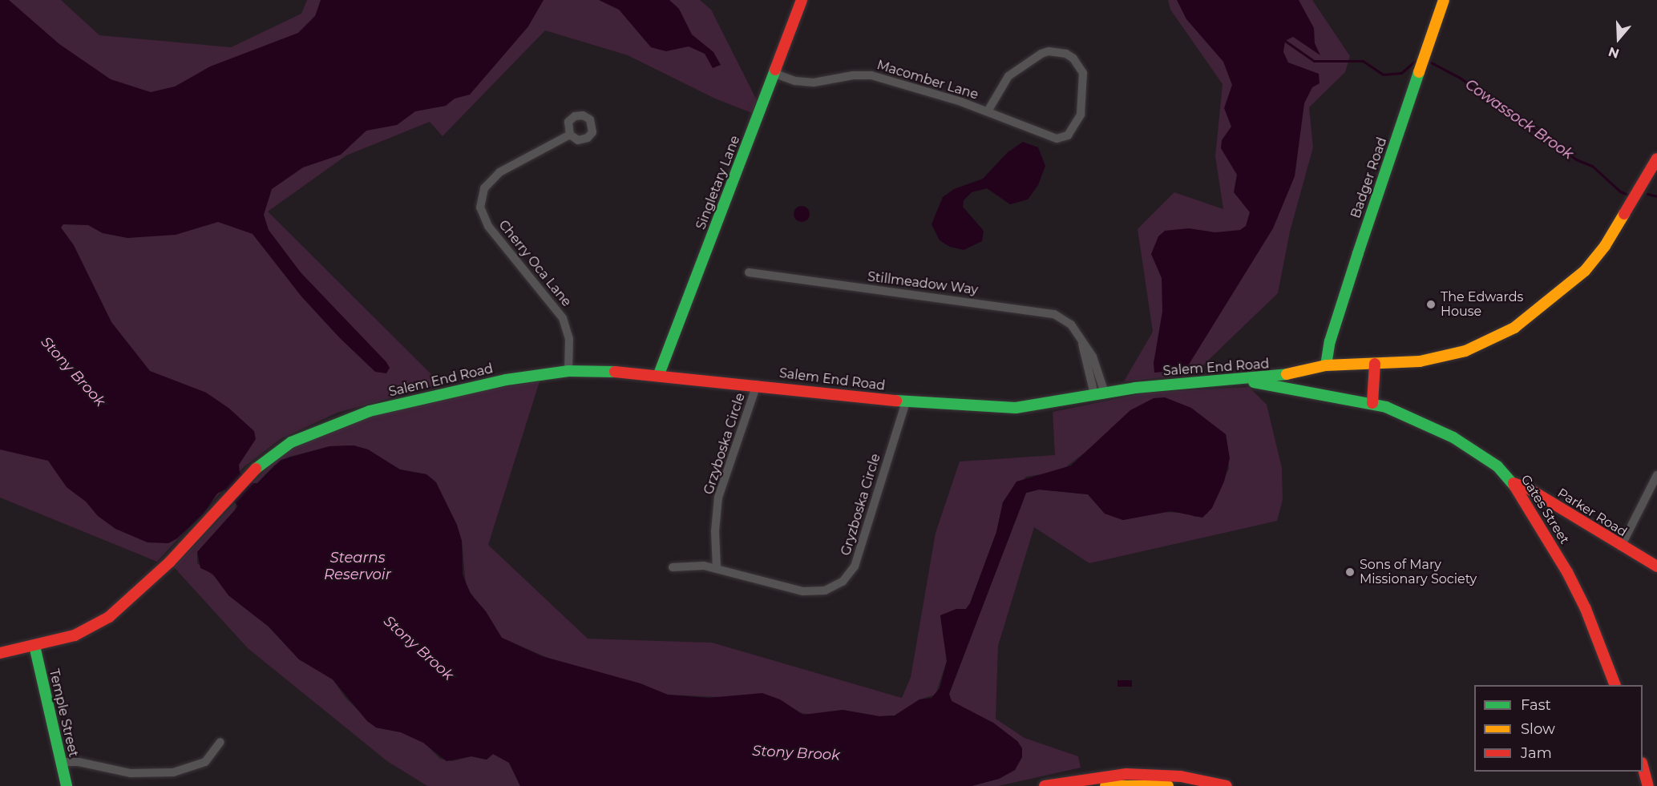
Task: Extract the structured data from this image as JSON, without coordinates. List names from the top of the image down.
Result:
{
  "streets": {
    "main road": [
      "Badger Road",
      "Singletary Lane",
      "Salem End Road",
      "Gates Street",
      "Parker Road",
      "Temple Street"
    ],
    "street": [
      "Macomber Lane",
      "Cherry Oca Lane",
      "Stillmeadow Way",
      "Grzyboska Circle",
      "Gryzboska Circle"
    ]
  },
  "crossings": [
    ["Macomber Lane", "Singletary Lane"],
    ["Badger Road", "Salem End Road"],
    ["Singletary Lane", "Salem End Road"],
    ["Cherry Oca Lane", "Salem End Road"],
    ["Stillmeadow Way", "Salem End Road"],
    ["Salem End Road", "Grzyboska Circle"],
    ["Salem End Road", "Gryzboska Circle"],
    ["Salem End Road", "Gates Street"],
    ["Salem End Road", "Temple Street"],
    ["Grzyboska Circle", "Gryzboska Circle"],
    ["Gates Street", "Parker Road"]
  ],
  "water": ["Cowassock Brook", "Stony Brook", "Stearns Reservoir"],
  "places": ["The Edwards House", "Sons of Mary Missionary Society"],
  "legend": ["Fast", "Slow", "Jam"],
  "north": "bottom"
}
